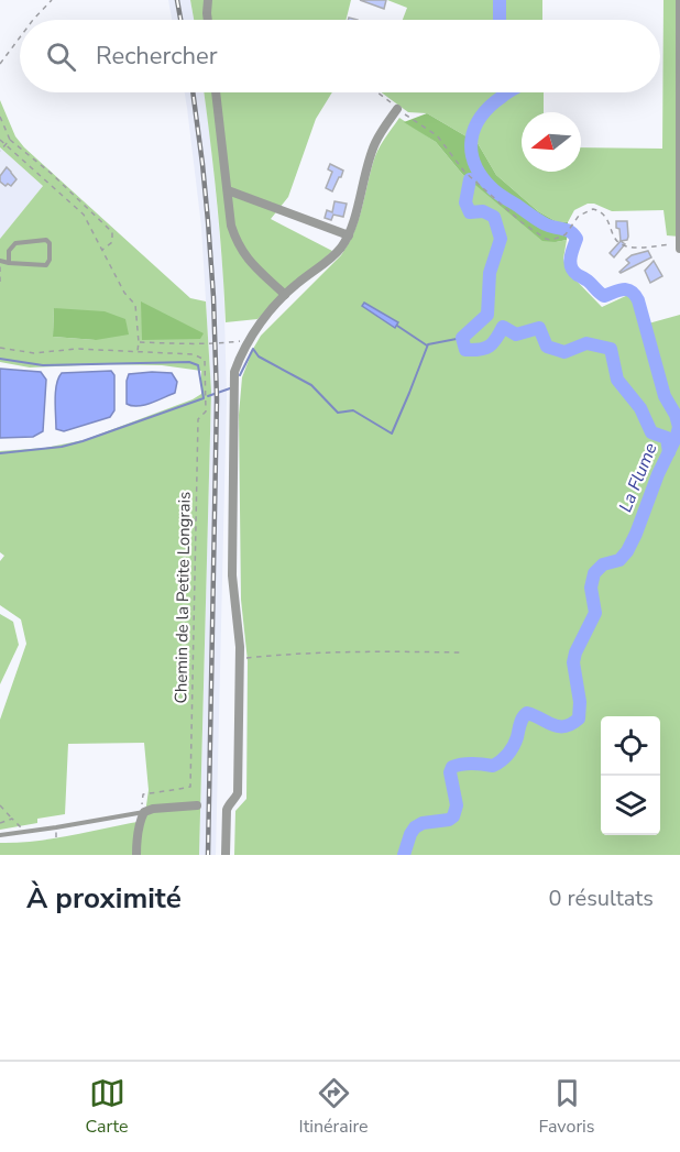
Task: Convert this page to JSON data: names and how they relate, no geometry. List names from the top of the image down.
{
  "streets": {
    "path": ["Chemin de la Petite Longrais"]
  },
  "water": ["La Flume"],
  "north": "left",
  "page": {
    "search": "Rechercher",
    "heading": ["À proximité", "0 résultats"],
    "nav": ["Carte", "Itinéraire", "Favoris"]
  }
}
